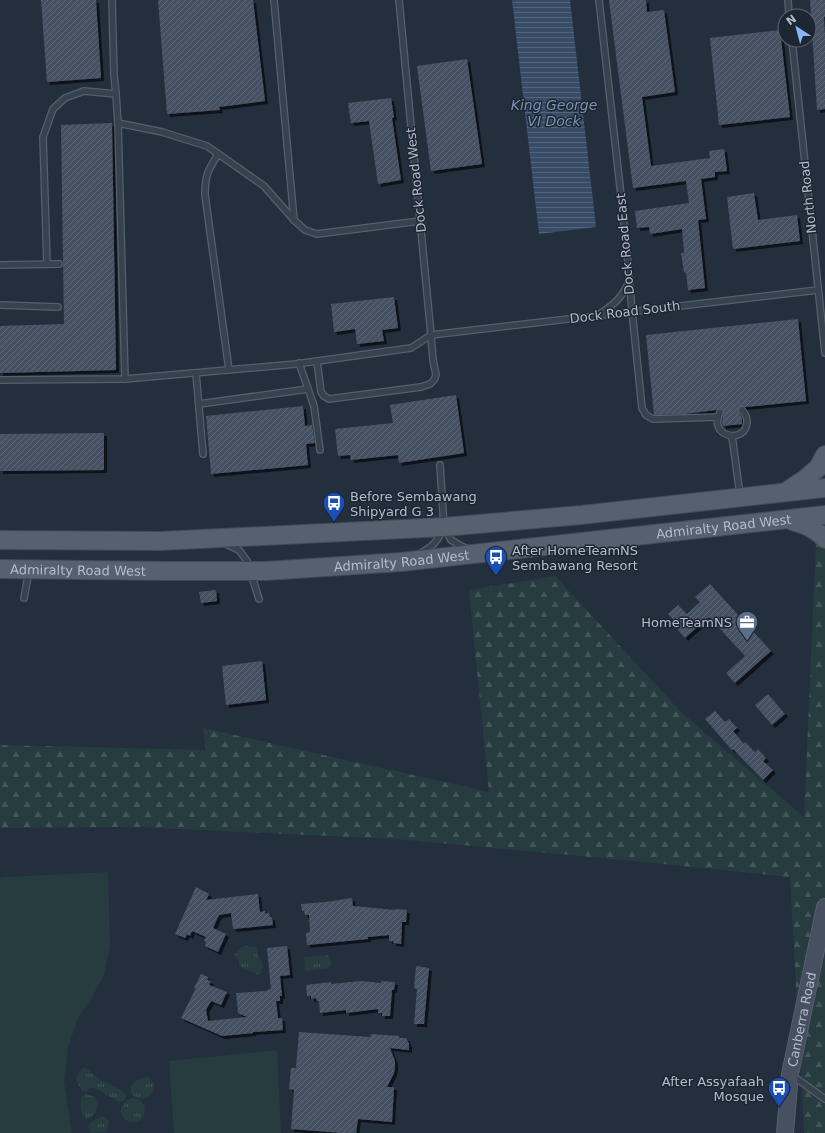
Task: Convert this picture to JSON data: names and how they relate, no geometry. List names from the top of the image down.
{
  "streets": {
    "main road": ["Admiralty Road West", "Canberra Road"],
    "lane": [
      "Dock Road West",
      "North Road",
      "Dock Road East",
      "Dock Road South"
    ]
  },
  "crossings": [
    ["Dock Road West", "Dock Road South"],
    ["North Road", "Dock Road South"],
    ["Dock Road East", "Dock Road South"]
  ],
  "water": ["King George VI Dock"],
  "places": {
    "bus stop": ["Before Sembawang Shipyard G 3", "After HomeTeamNS Sembawang Resort", "After Assyafaah Mosque"],
    "office": ["HomeTeamNS"]
  },
  "north": "top left"
}
